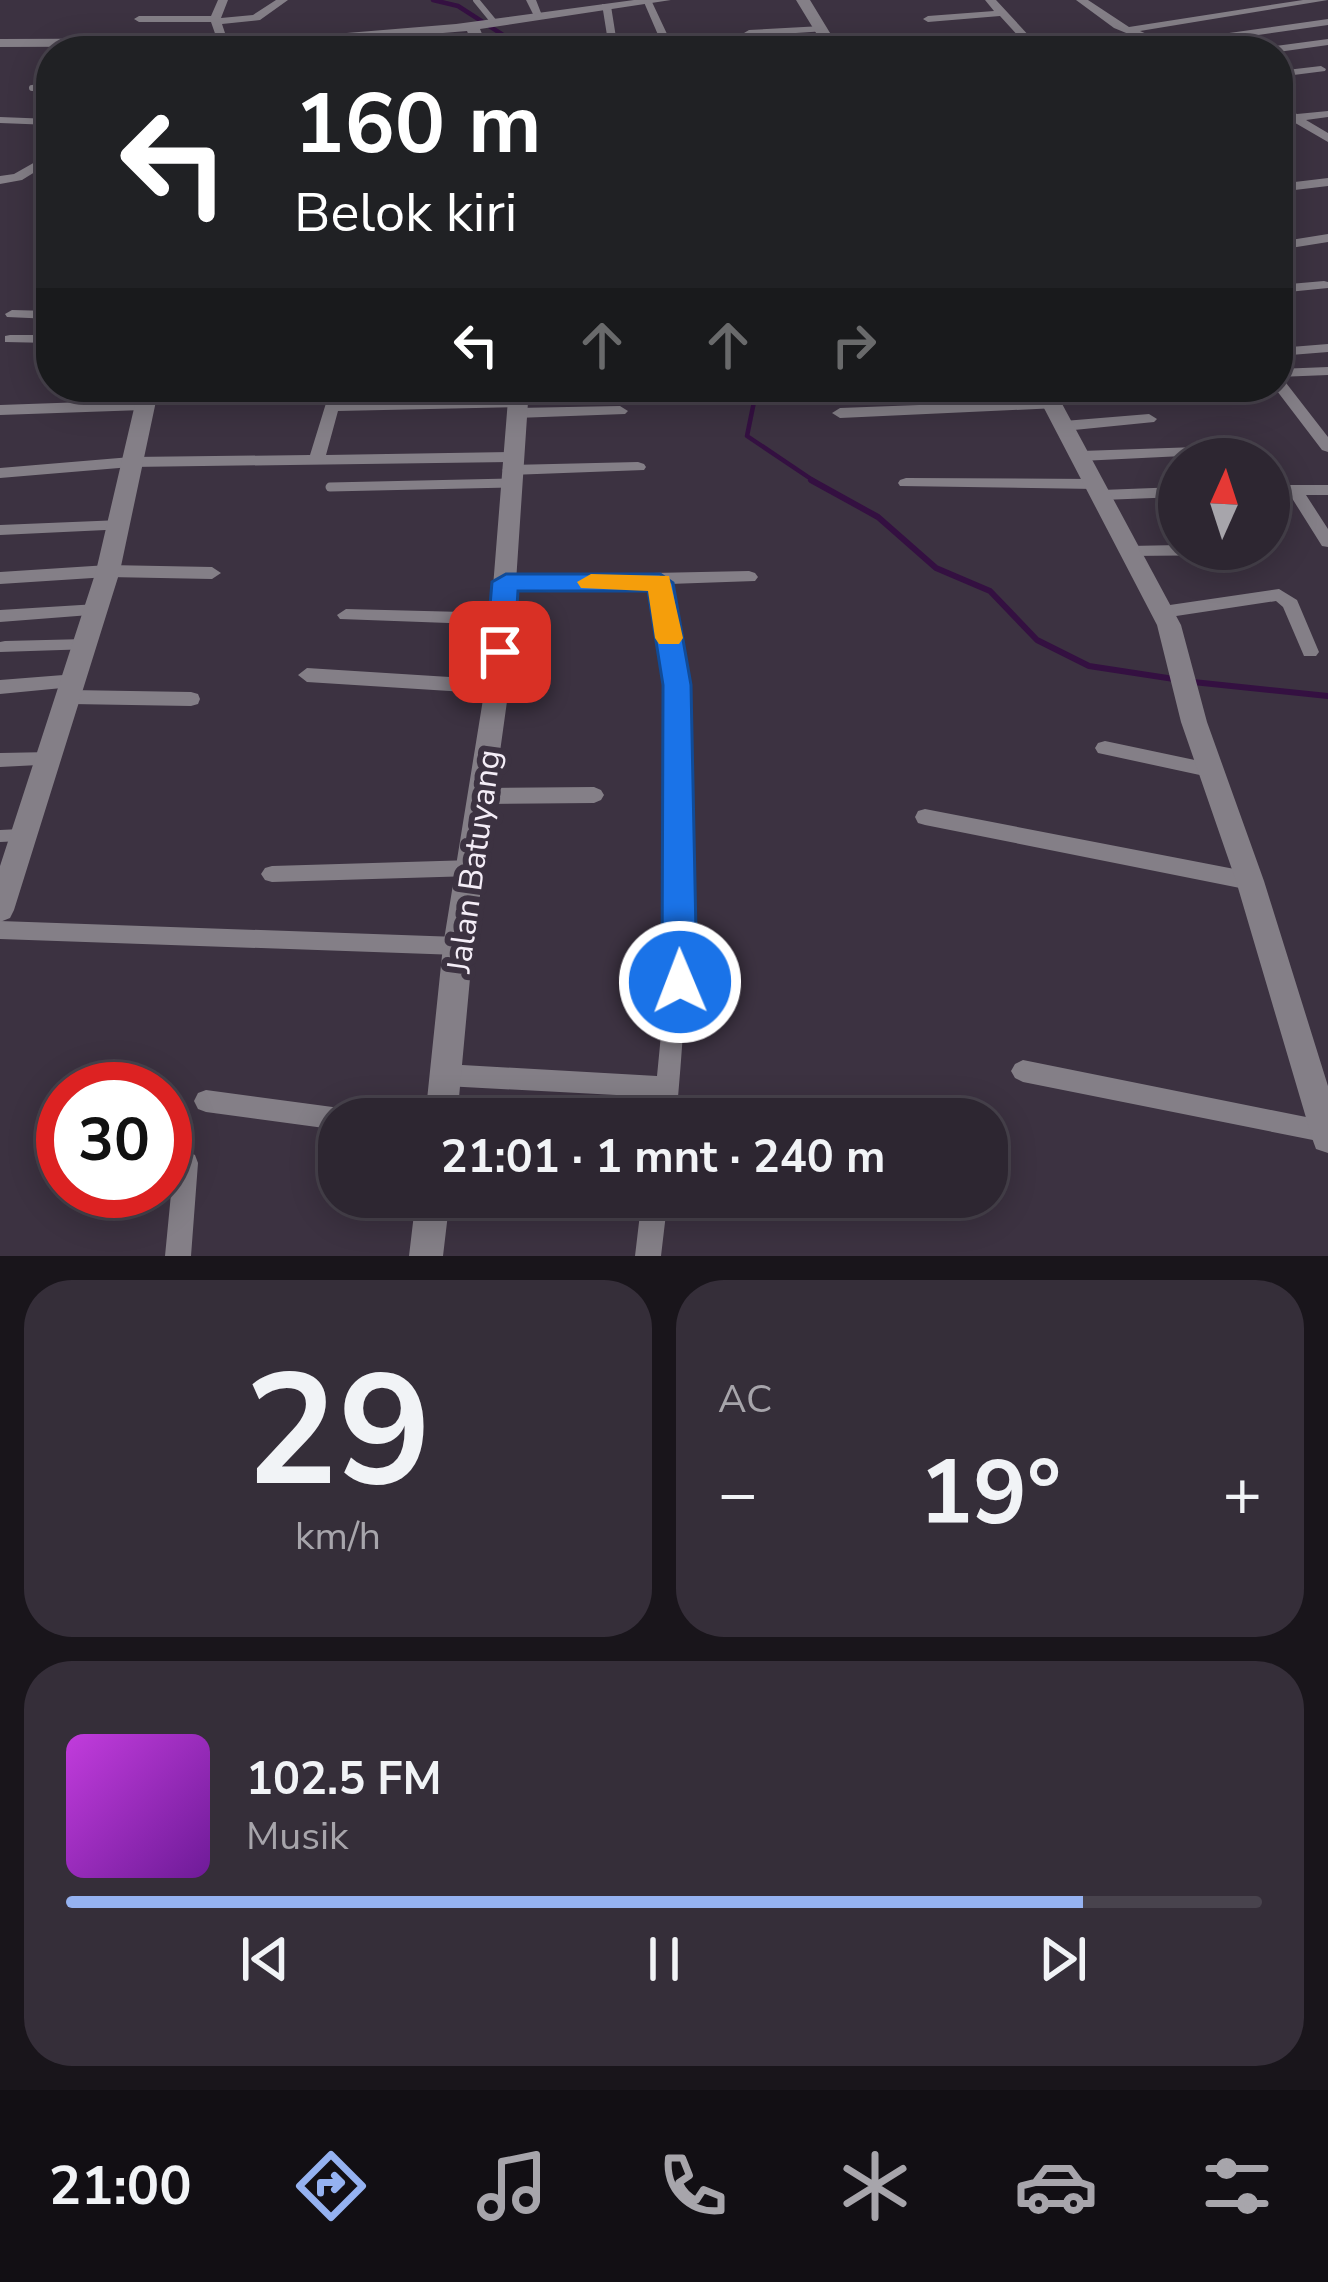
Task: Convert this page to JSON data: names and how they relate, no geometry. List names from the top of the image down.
{
  "streets": {
    "street": ["Jalan Batuyang"]
  },
  "north": "top",
  "page": {
    "turn": ["160 m", "Belok kiri"],
    "limit": "30",
    "trip": "21:01 · 1 mnt · 240 m",
    "tile": [
      ["29", "km/h"],
      "AC"
    ],
    "heat": ["−", "19°", "+"],
    "song": ["102.5 FM", "Musik"],
    "tabs": "21:00"
  }
}
